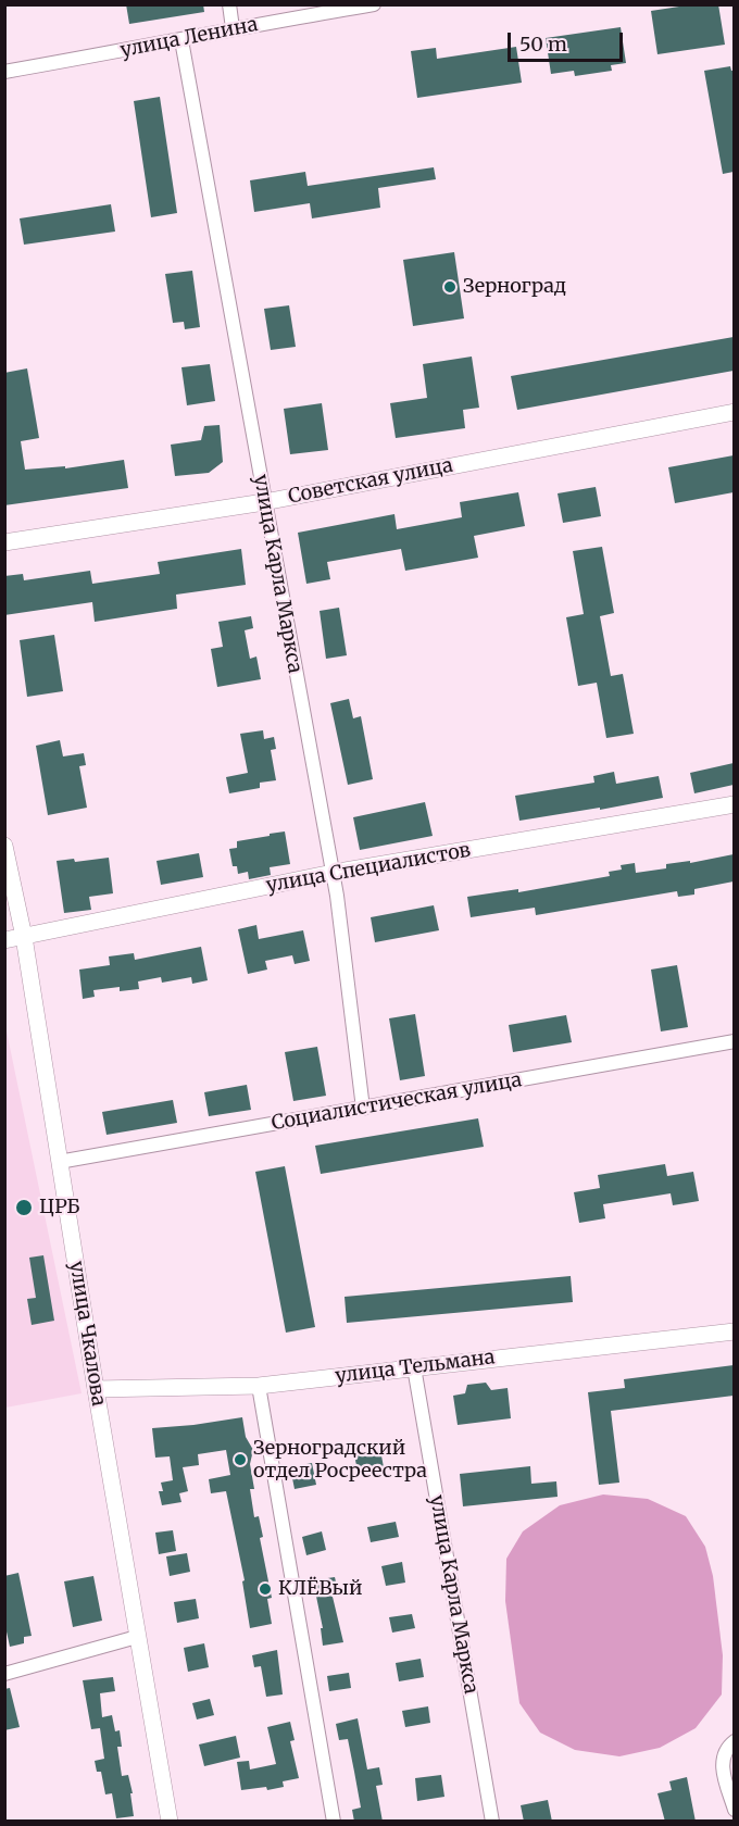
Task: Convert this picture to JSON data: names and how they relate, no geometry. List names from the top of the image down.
{
  "streets": {
    "street": [
      "улица Ленина",
      "Советская улица",
      "улица Карла Маркса",
      "улица Специалистов",
      "Социалистическая улица",
      "улица Чкалова",
      "улица Тельмана"
    ]
  },
  "crossings": [
    ["улица Ленина", "улица Карла Маркса"],
    ["Советская улица", "улица Карла Маркса"],
    ["улица Карла Маркса", "улица Специалистов"],
    ["улица Карла Маркса", "Социалистическая улица"],
    ["улица Карла Маркса", "улица Тельмана"],
    ["улица Специалистов", "улица Чкалова"],
    ["Социалистическая улица", "улица Чкалова"],
    ["улица Чкалова", "улица Тельмана"]
  ],
  "places": [
    "Зерноград",
    "ЦРБ",
    "Зерноградский отдел Росреестра",
    "КЛЁВый"
  ],
  "scale_bar": "50 m"
}
